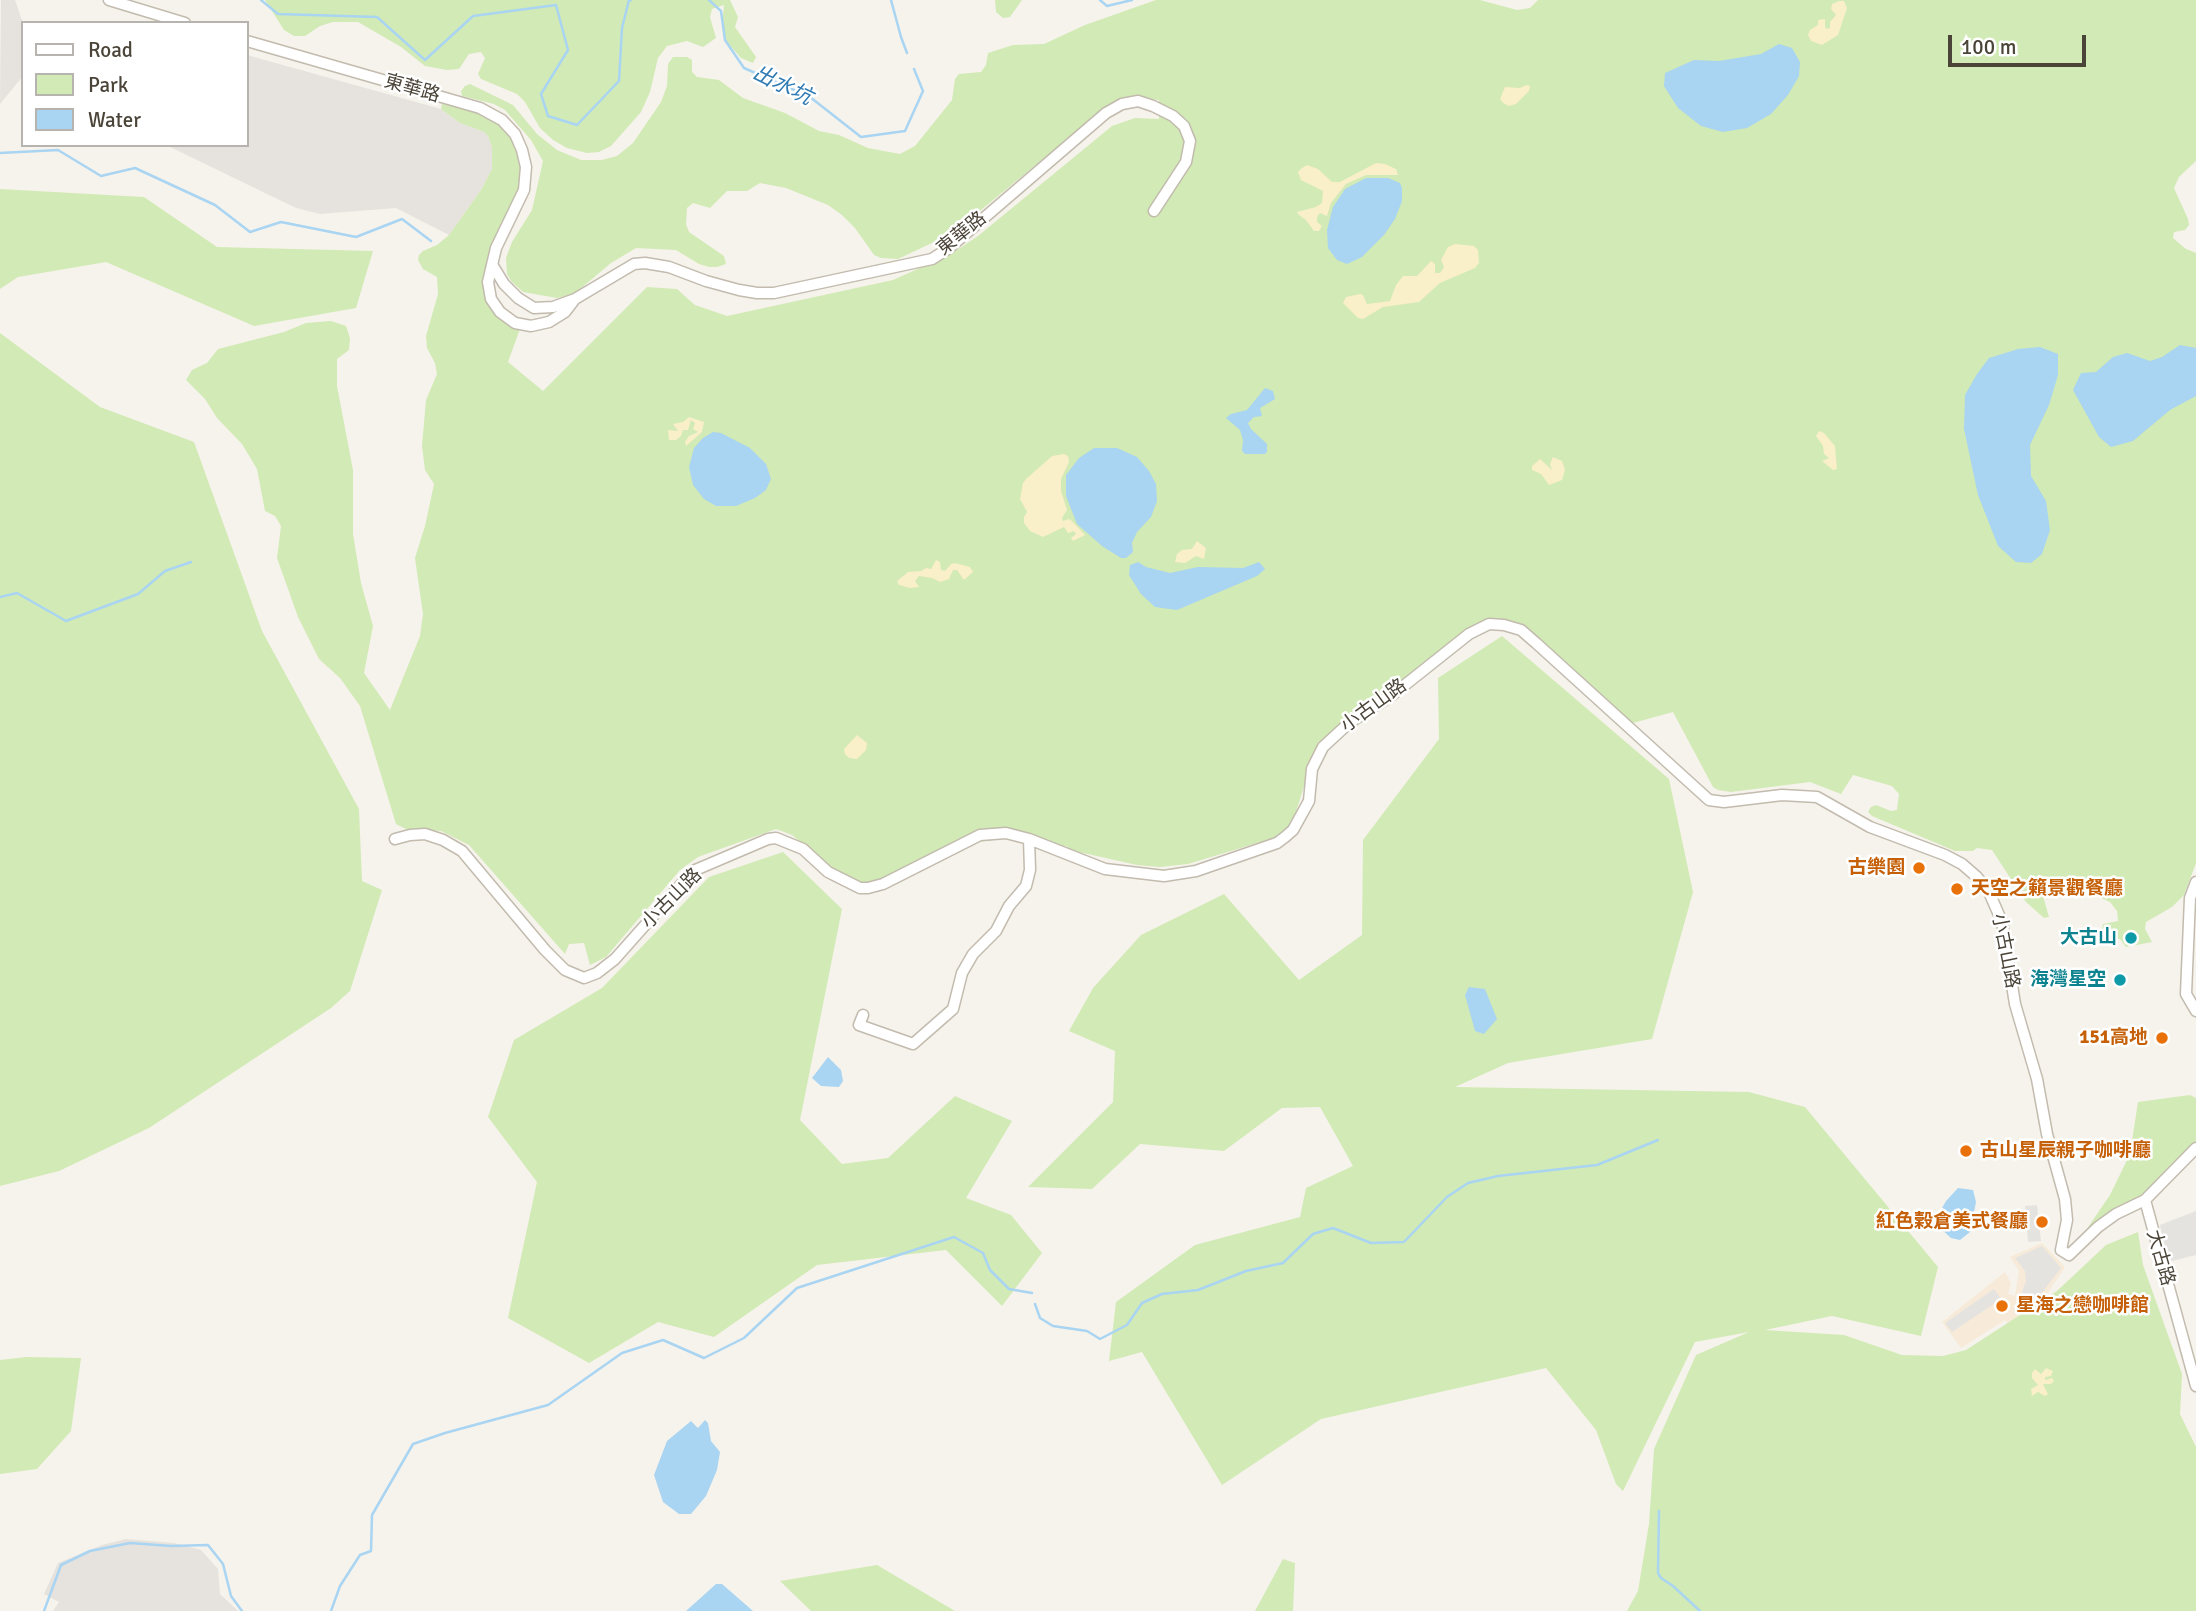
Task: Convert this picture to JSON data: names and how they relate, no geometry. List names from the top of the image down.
{
  "streets": {
    "street": ["東華路", "小古山路", "大古路"]
  },
  "crossings": [
    ["小古山路", "大古路"]
  ],
  "water": ["出水坑"],
  "places": [
    "古樂園",
    "天空之籟景觀餐廳",
    "大古山",
    "海灣星空",
    "151高地",
    "古山星辰親子咖啡廳",
    "紅色榖倉美式餐廳",
    "星海之戀咖啡館"
  ],
  "legend": ["Road", "Park", "Water"],
  "scale_bar": "100 m"
}
